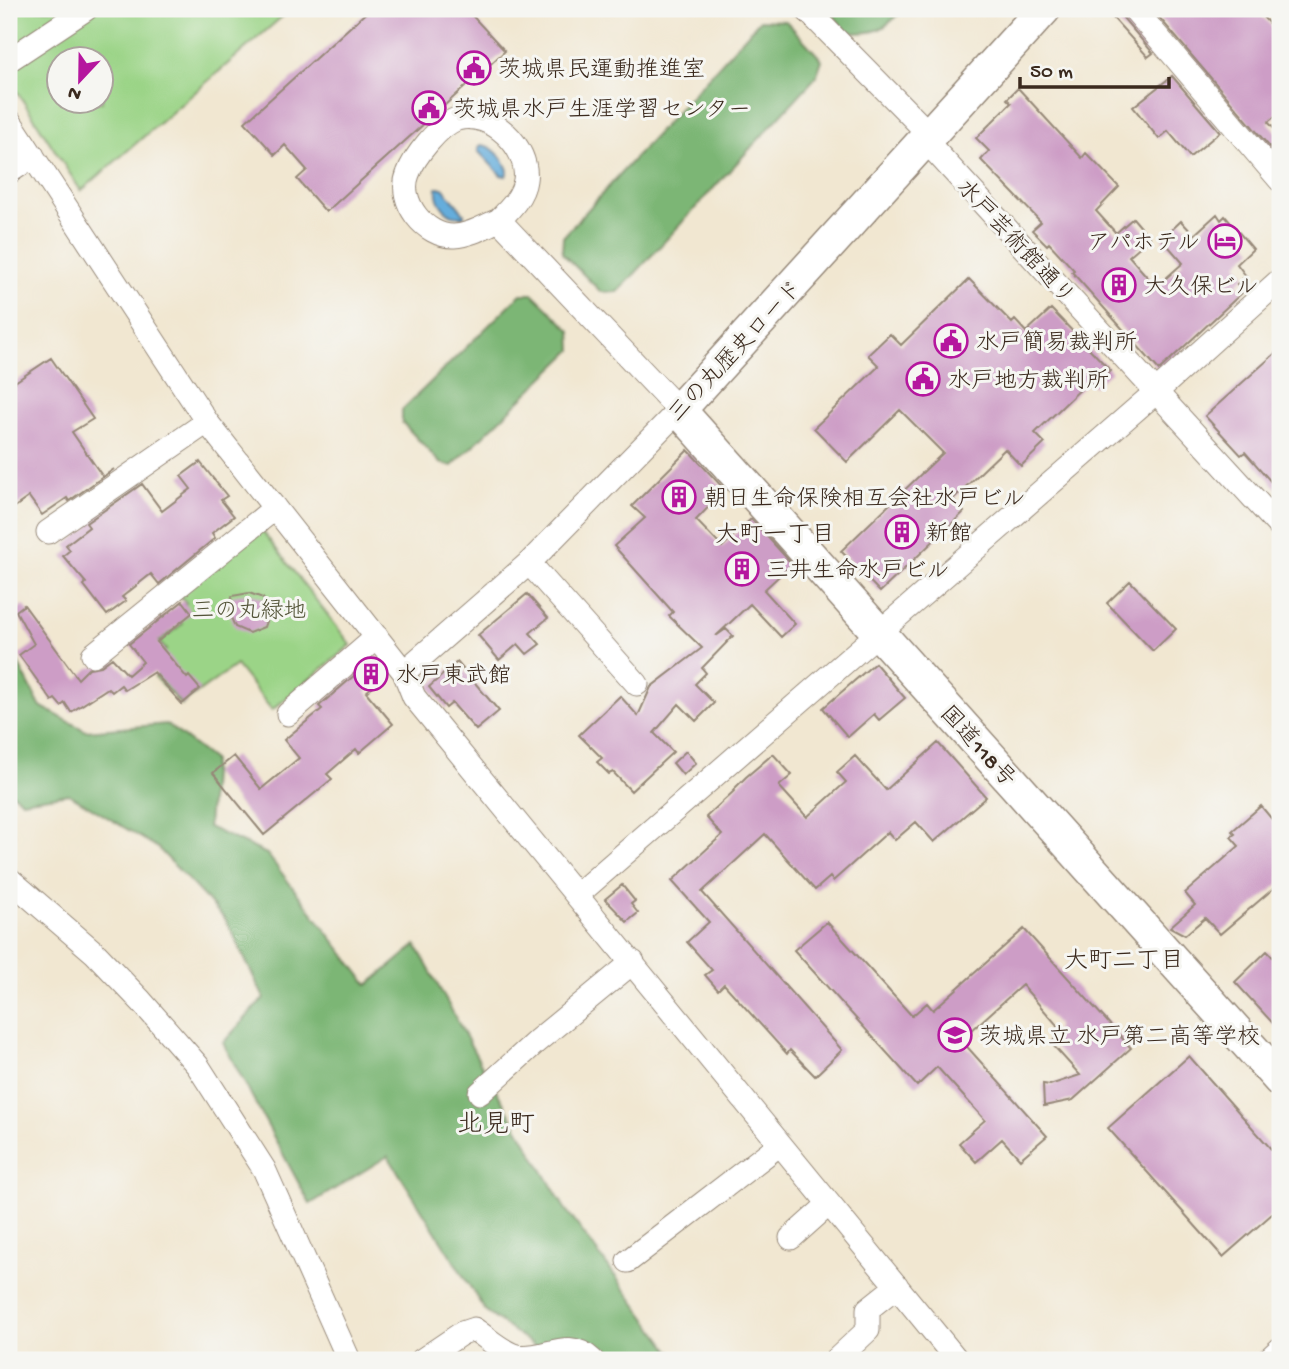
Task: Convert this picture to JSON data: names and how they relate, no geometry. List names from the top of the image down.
{
  "streets": {
    "highway": ["三の丸歴史ロード", "国道118号"],
    "street": ["水戸芸術館通り"]
  },
  "crossings": [
    ["水戸芸術館通り", "三の丸歴史ロード"],
    ["三の丸歴史ロード", "国道118号"]
  ],
  "districts": ["大町一丁目", "大町二丁目", "北見町"],
  "parks": ["三の丸緑地"],
  "places": {
    "public building": [
      "茨城県民運動推進室",
      "茨城県水戸生涯学習センター",
      "水戸簡易裁判所",
      "水戸地方裁判所"
    ],
    "hotel": ["アパホテル"],
    "building": [
      "大久保ビル",
      "朝日生命保険相互会社水戸ビル",
      "新館",
      "三井生命水戸ビル",
      "水戸東武館"
    ],
    "school or university": ["茨城県立 水戸第二高等学校"]
  },
  "scale_bar": "50 m",
  "north": "bottom"
}
